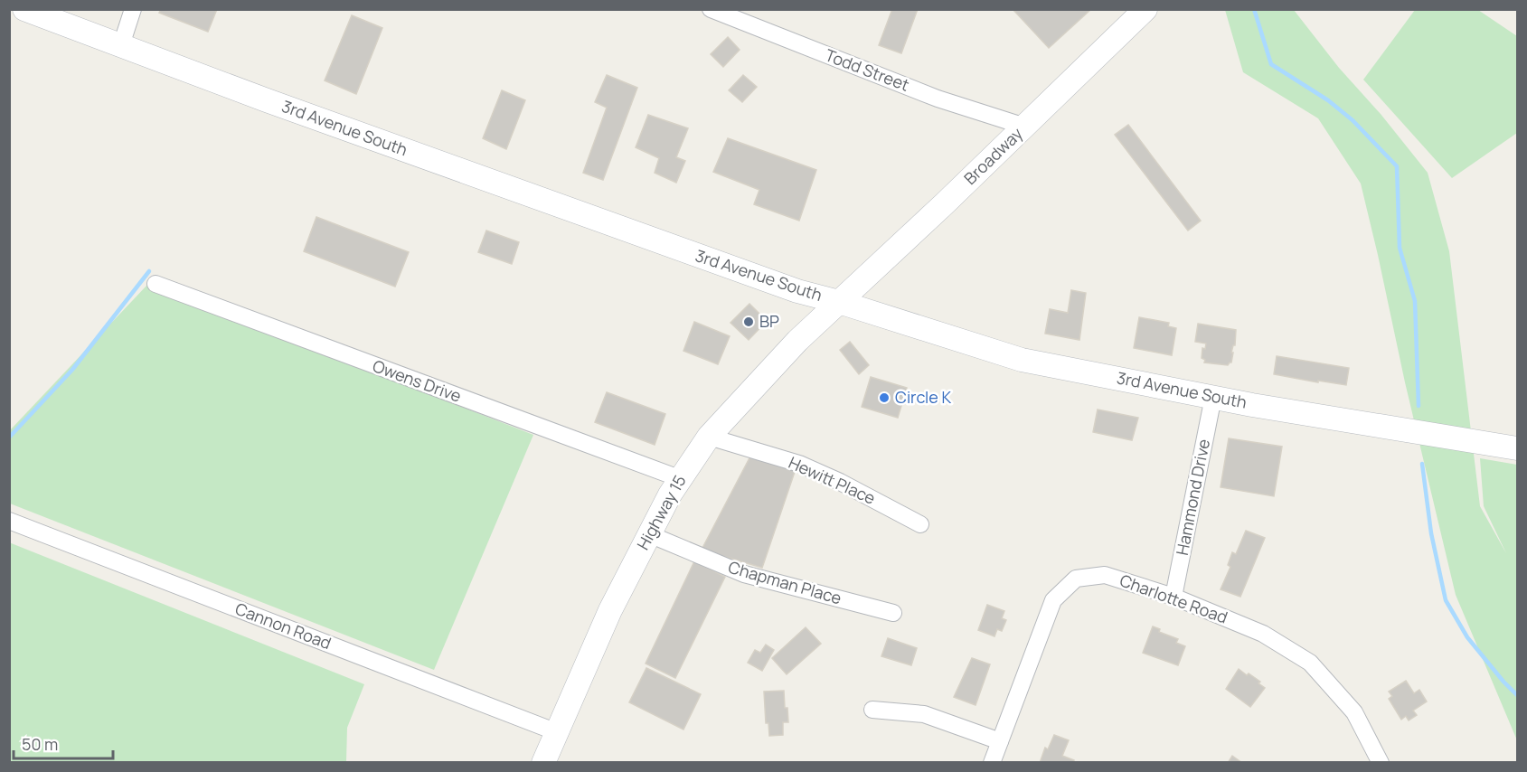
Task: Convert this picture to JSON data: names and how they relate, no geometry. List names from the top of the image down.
{
  "streets": {
    "main road": ["3rd Avenue South", "Broadway", "Highway 15"],
    "street": [
      "Todd Street",
      "Owens Drive",
      "Hewitt Place",
      "Hammond Drive",
      "Chapman Place",
      "Charlotte Road",
      "Cannon Road"
    ]
  },
  "crossings": [
    ["Todd Street", "Broadway"],
    ["3rd Avenue South", "Broadway"],
    ["3rd Avenue South", "Hammond Drive"],
    ["3rd Avenue South", "Highway 15"],
    ["Broadway", "Highway 15"],
    ["Owens Drive", "Highway 15"],
    ["Hewitt Place", "Highway 15"],
    ["Hammond Drive", "Charlotte Road"],
    ["Highway 15", "Chapman Place"],
    ["Highway 15", "Cannon Road"]
  ],
  "places": ["BP", "Circle K"],
  "scale_bar": "50 m"
}
